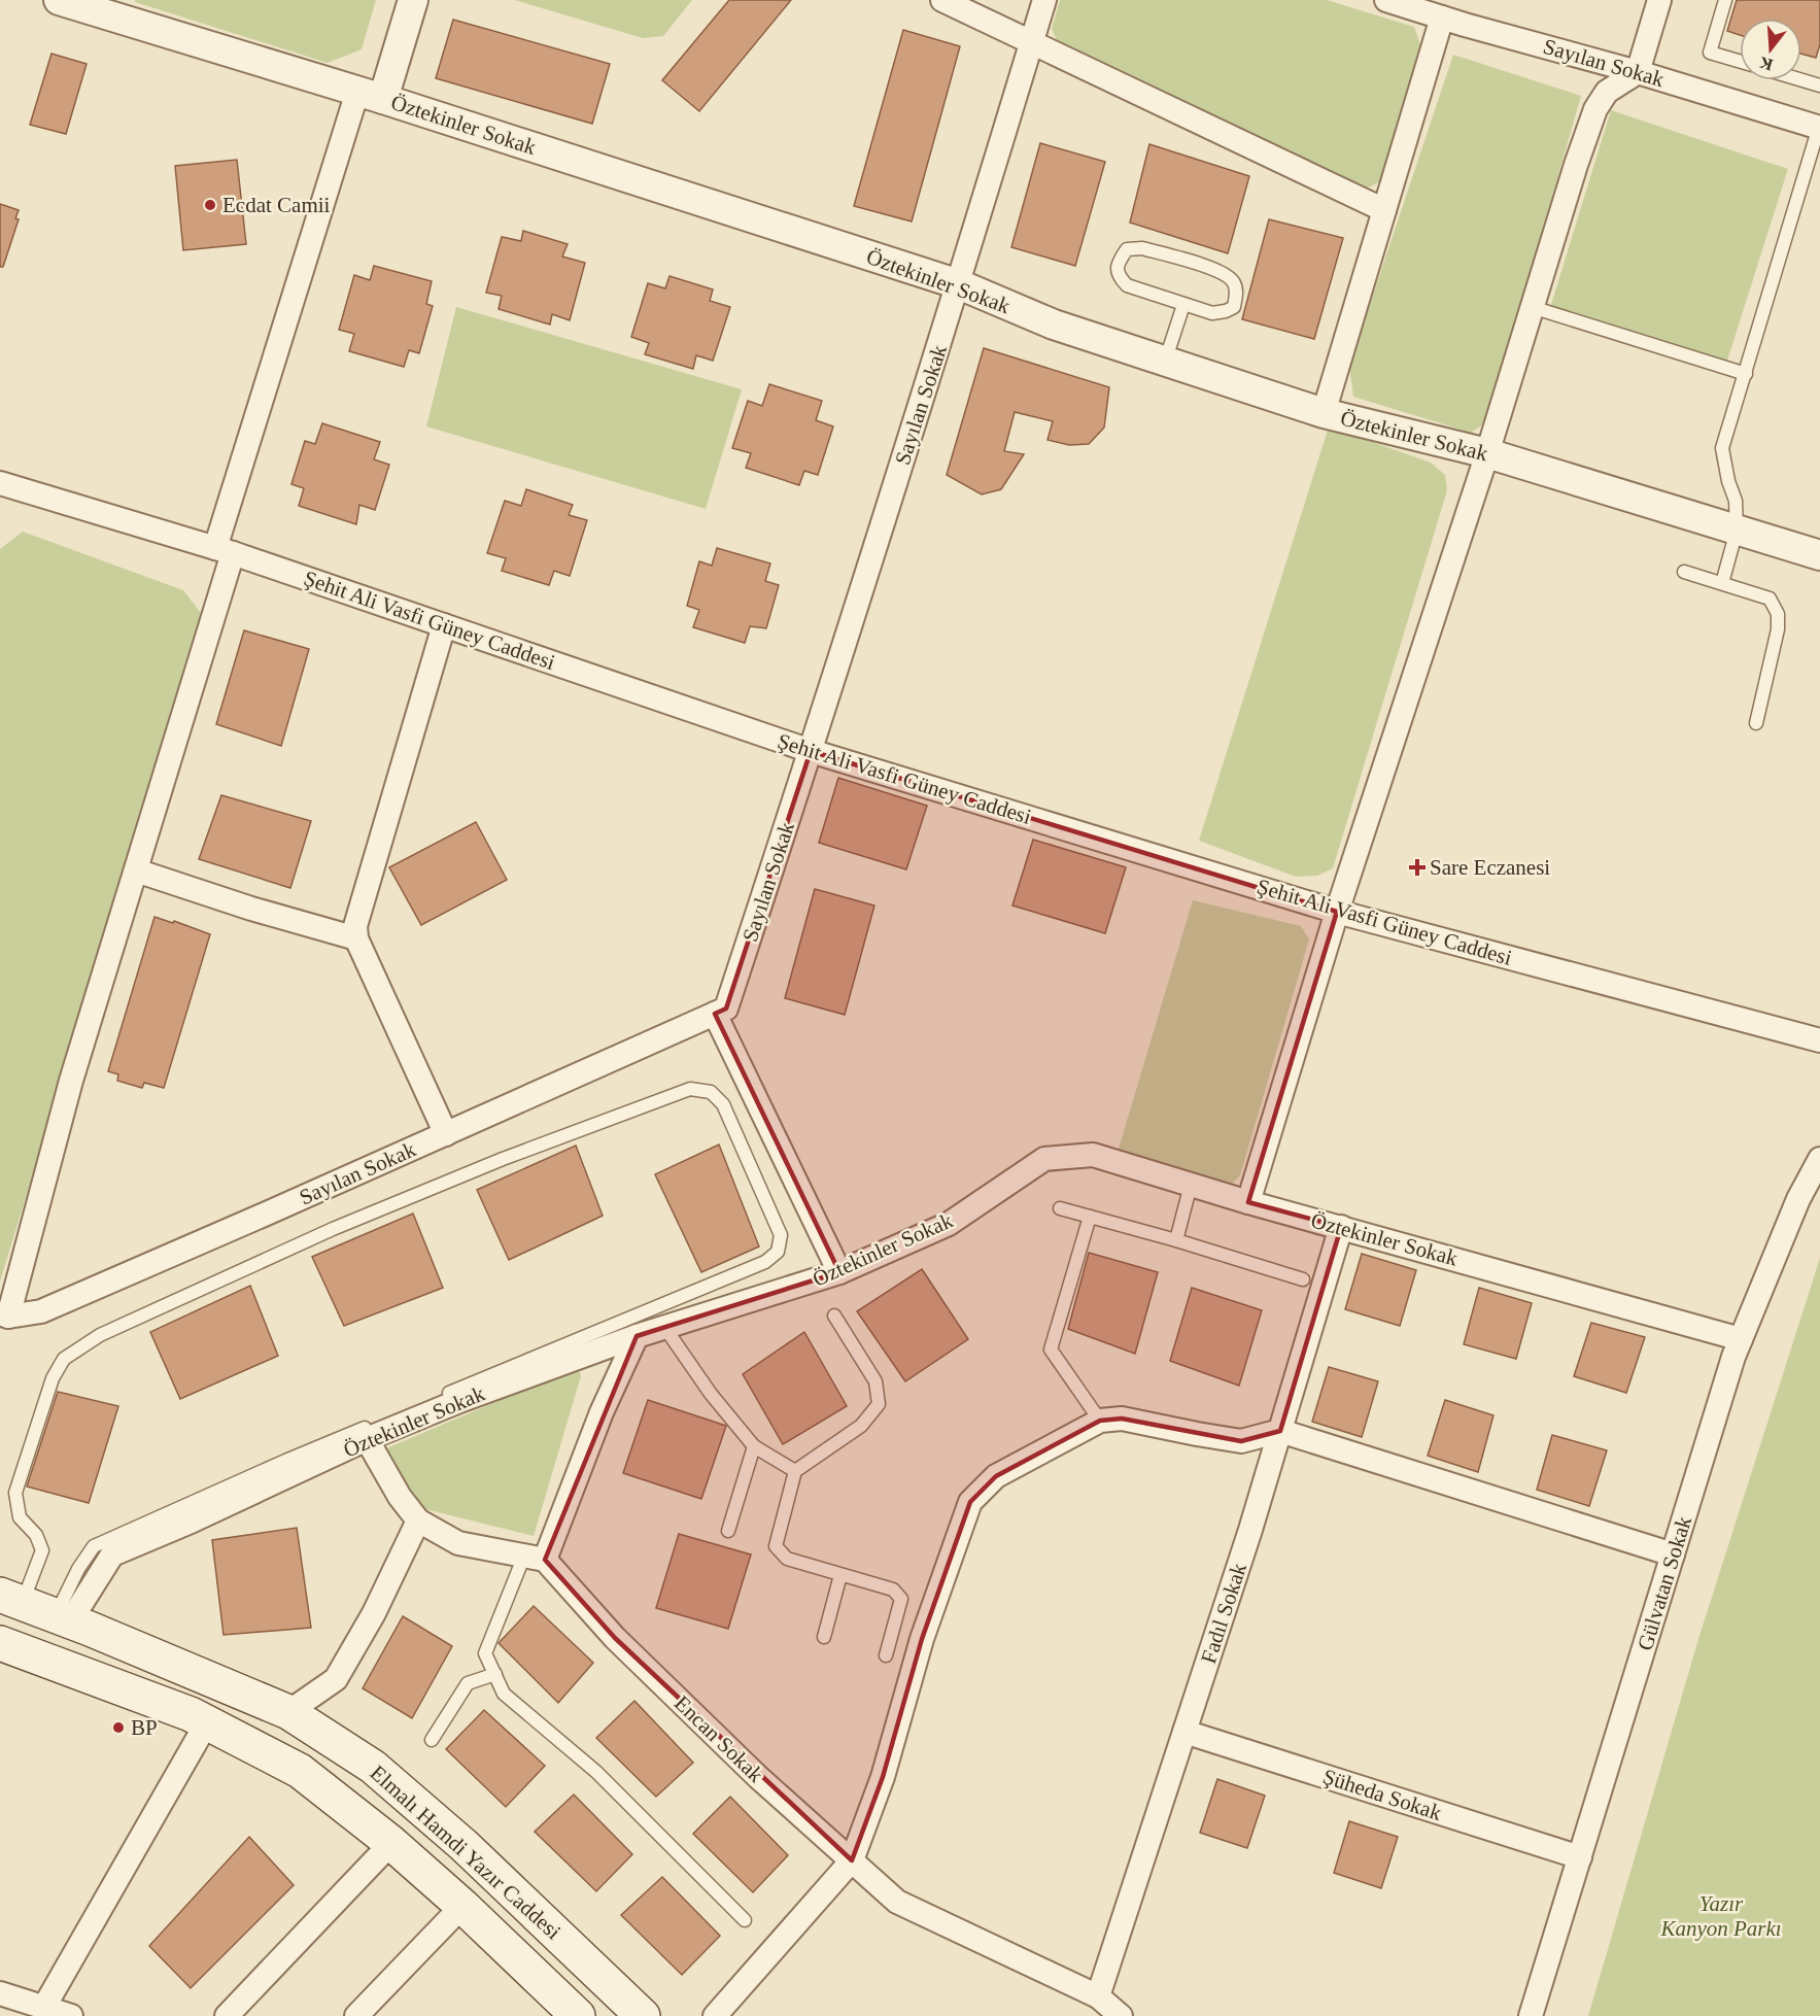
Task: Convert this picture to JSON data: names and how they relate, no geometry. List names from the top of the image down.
{
  "streets": {
    "main road": ["Elmalı Hamdi Yazır Caddesi"],
    "street": [
      "Sayılan Sokak",
      "Öztekinler Sokak",
      "Şehit Ali Vasfi Güney Caddesi",
      "Gülvatan Sokak",
      "Fadıl Sokak",
      "Encan Sokak",
      "Şüheda Sokak"
    ]
  },
  "crossings": [
    ["Sayılan Sokak", "Öztekinler Sokak"],
    ["Sayılan Sokak", "Şehit Ali Vasfi Güney Caddesi"],
    ["Öztekinler Sokak", "Gülvatan Sokak"],
    ["Öztekinler Sokak", "Fadıl Sokak"],
    ["Öztekinler Sokak", "Elmalı Hamdi Yazır Caddesi"],
    ["Gülvatan Sokak", "Şüheda Sokak"],
    ["Fadıl Sokak", "Encan Sokak"],
    ["Fadıl Sokak", "Şüheda Sokak"]
  ],
  "parks": ["Yazır Kanyon Parkı"],
  "places": {
    "other": ["Ecdat Camii", "BP"],
    "health": ["Sare Eczanesi"]
  },
  "north": "bottom"
}
